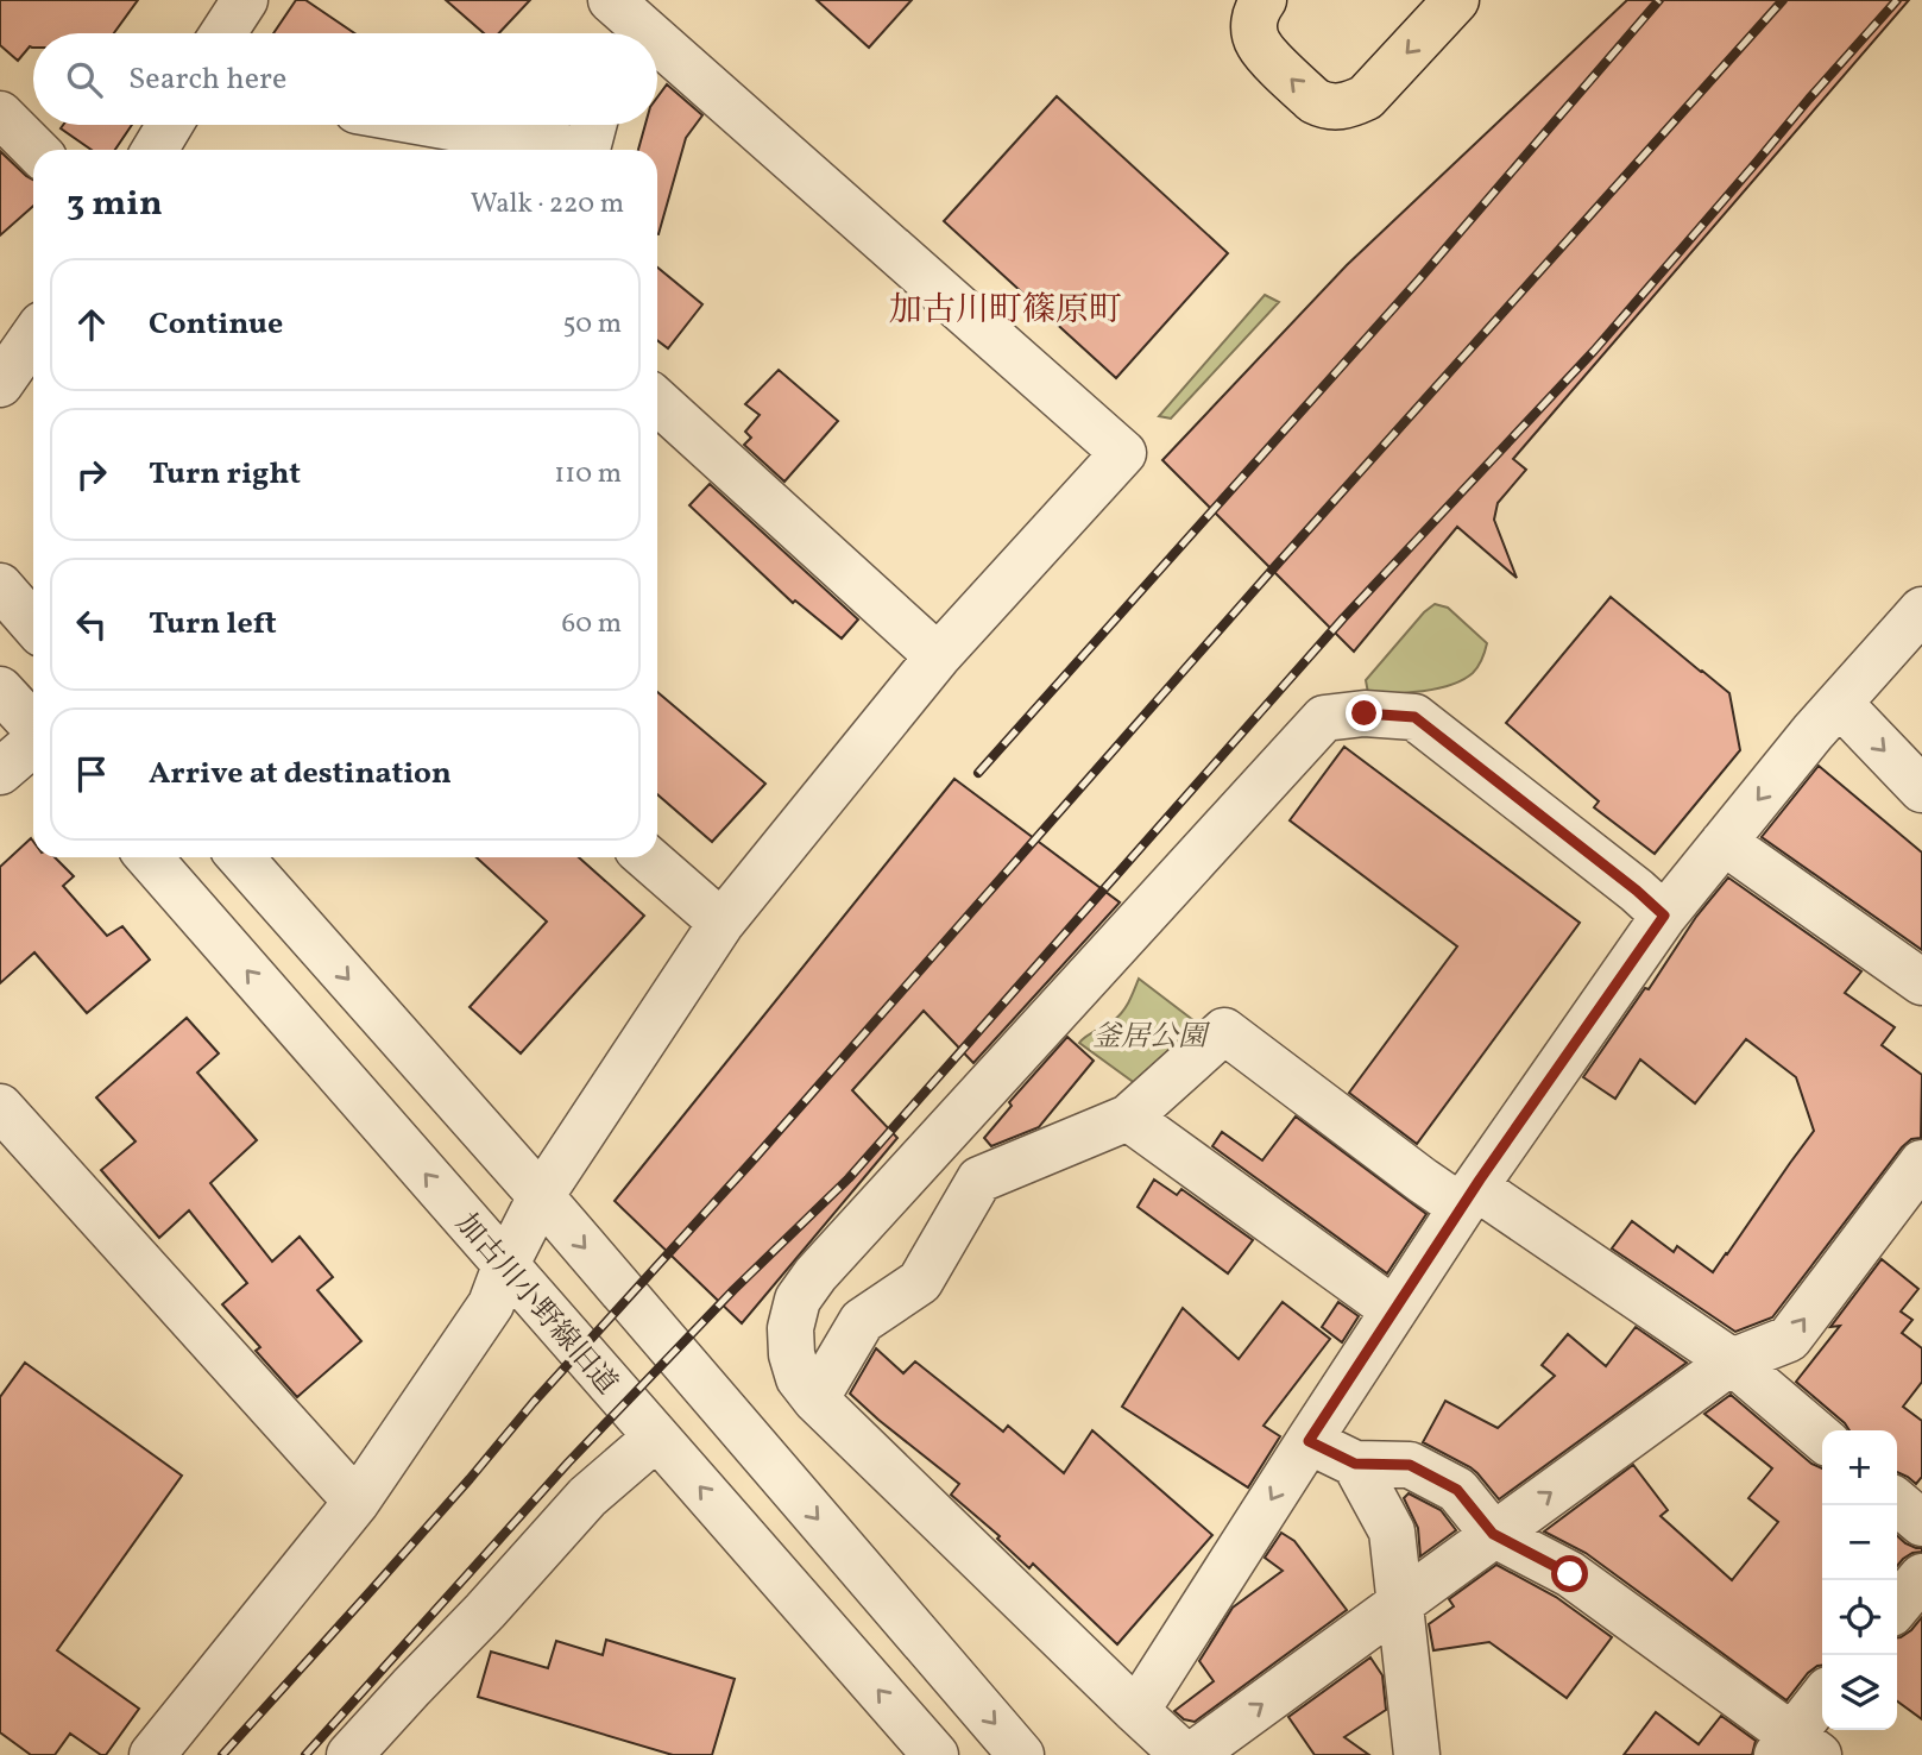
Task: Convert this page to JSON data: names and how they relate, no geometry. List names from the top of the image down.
{
  "streets": {
    "street": ["加古川小野線旧道"]
  },
  "districts": ["加古川町篠原町"],
  "parks": ["釜居公園"],
  "page": {
    "search": "Search here",
    "heading": ["3 min", "Walk · 220 m"],
    "list": [
      ["Continue", "50 m"],
      ["Turn right", "110 m"],
      ["Turn left", "60 m"],
      "Arrive at destination"
    ],
    "map_buttons": ["+", "−"]
  }
}
